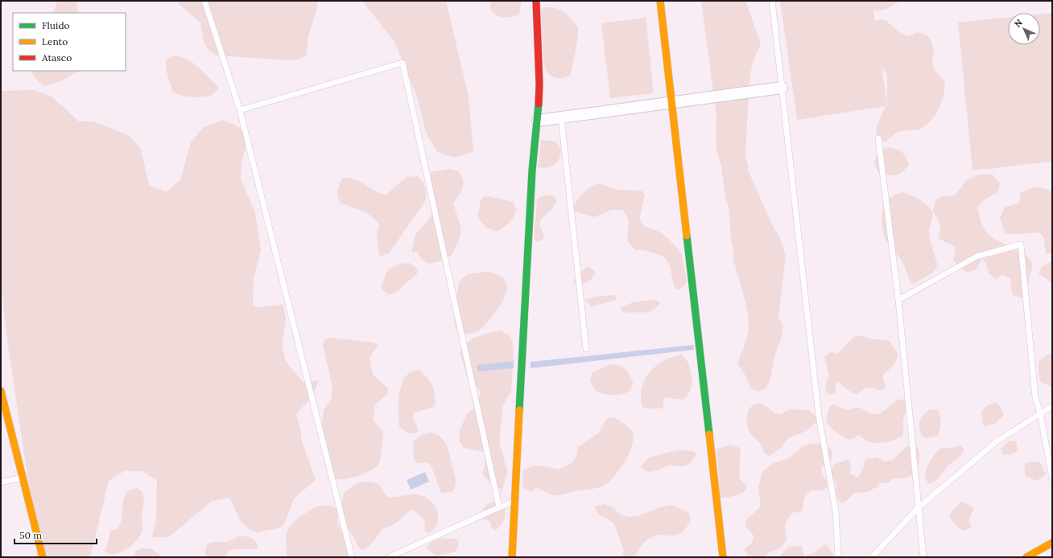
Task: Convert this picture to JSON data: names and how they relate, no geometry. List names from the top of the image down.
{
  "legend": ["Fluido", "Lento", "Atasco"],
  "scale_bar": "50 m",
  "north": "top left"
}
